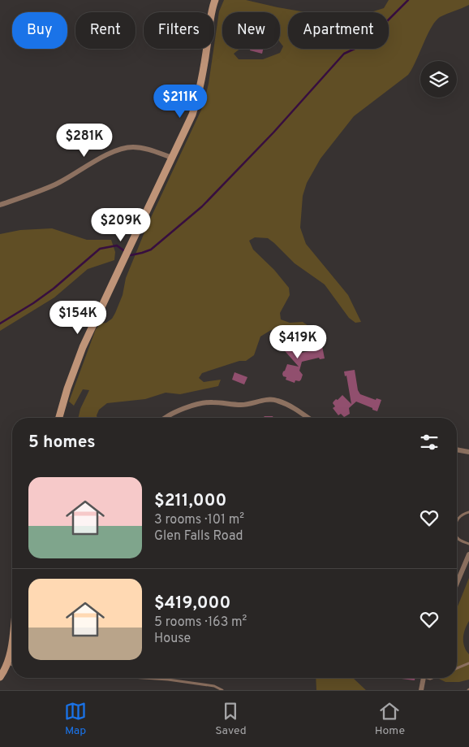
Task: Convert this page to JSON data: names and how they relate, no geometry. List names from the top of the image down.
{
  "page": {
    "chip": [
      "Buy",
      "Rent",
      "Filters",
      "New",
      "Apartment"
    ],
    "price": [
      "$211K",
      "$281K",
      "$209K",
      "$154K",
      "$419K"
    ],
    "heading": "5 homes",
    "list": [
      {
        "name": "$211,000",
        "note": "3 rooms · 101 m² · Glen Falls Road"
      },
      {
        "name": "$419,000",
        "note": "5 rooms · 163 m² · House"
      }
    ],
    "tabs": ["Map", "Saved", "Home"]
  }
}
